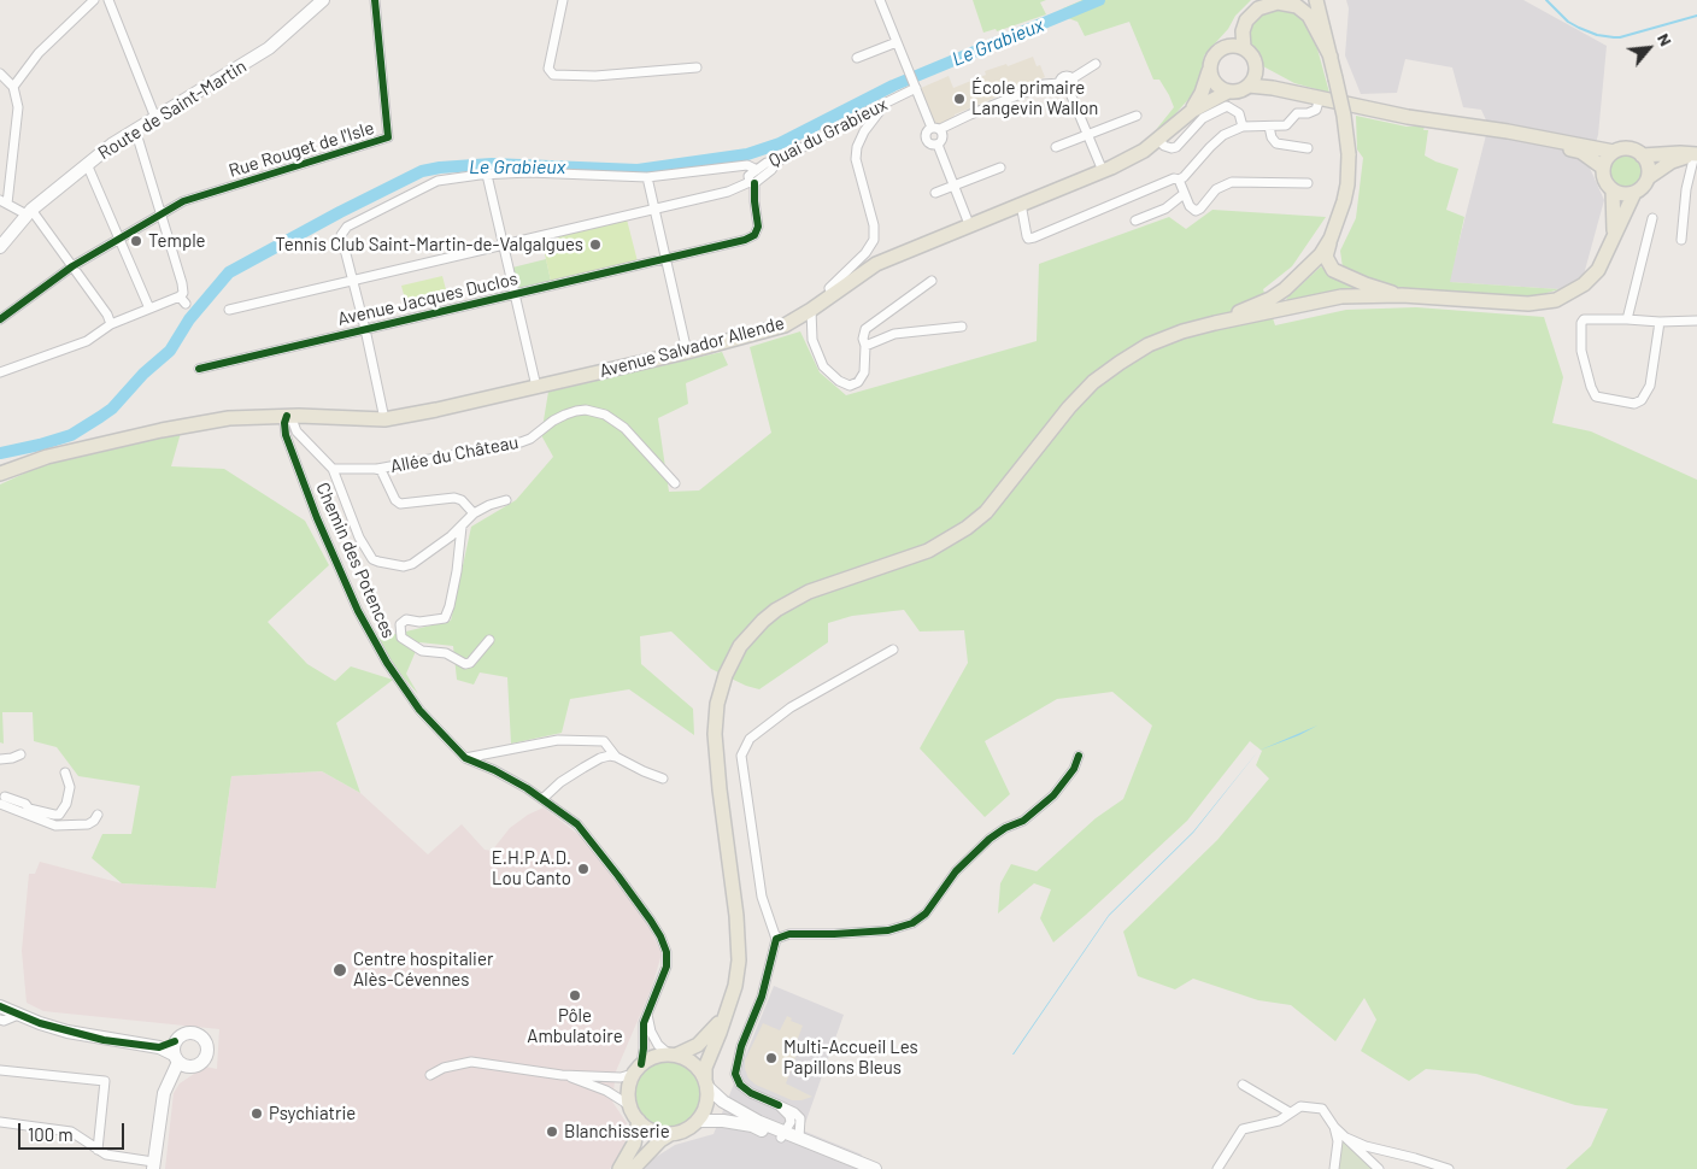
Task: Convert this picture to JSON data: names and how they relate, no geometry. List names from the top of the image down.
{
  "streets": {
    "main road": ["Route de Saint-Martin", "Avenue Salvador Allende"],
    "street": [
      "Quai du Grabieux",
      "Rue Rouget de l'Isle",
      "Avenue Jacques Duclos",
      "Allée du Château",
      "Chemin des Potences"
    ]
  },
  "crossings": [
    ["Quai du Grabieux", "Avenue Jacques Duclos"],
    ["Avenue Salvador Allende", "Chemin des Potences"]
  ],
  "water": ["Le Grabieux"],
  "places": [
    "École primaire Langevin Wallon",
    "Temple",
    "Tennis Club Saint-Martin-de-Valgalgues",
    "E.H.P.A.D. Lou Canto",
    "Centre hospitalier Alès-Cévennes",
    "Pôle Ambulatoire",
    "Multi-Accueil Les Papillons Bleus",
    "Psychiatrie",
    "Blanchisserie"
  ],
  "scale_bar": "100 m",
  "north": "top right"
}
